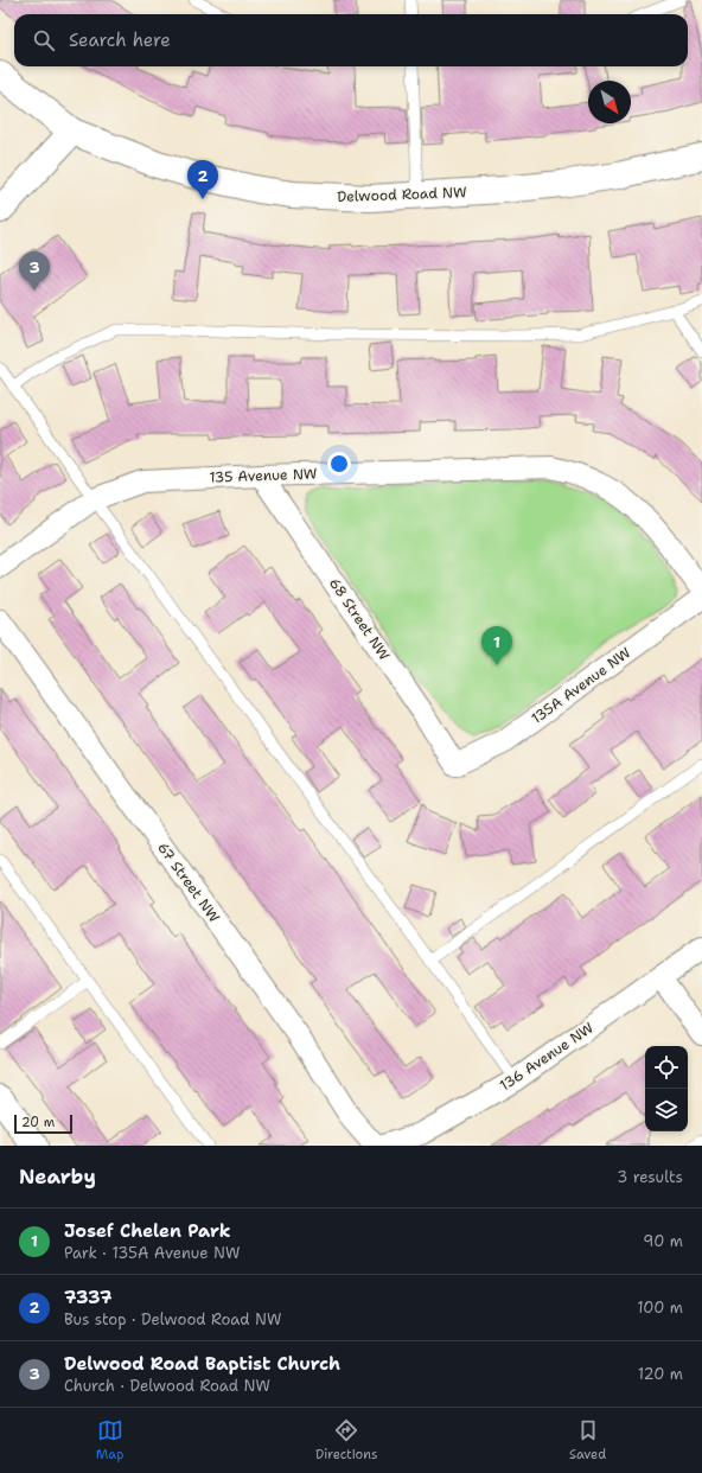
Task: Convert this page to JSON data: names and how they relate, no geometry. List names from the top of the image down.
{
  "streets": {
    "street": [
      "Delwood Road NW",
      "135 Avenue NW",
      "68 Street NW",
      "135A Avenue NW",
      "67 Street NW",
      "136 Avenue NW"
    ]
  },
  "crossings": [
    ["135 Avenue NW", "68 Street NW"],
    ["68 Street NW", "135A Avenue NW"]
  ],
  "scale_bar": "20 m",
  "north": "bottom right",
  "page": {
    "search": "Search here",
    "pins": ["2", "3", "1"],
    "scale": "20 m",
    "heading": ["Nearby", "3 results"],
    "list": [
      {
        "mark": "1",
        "name": "Josef Chelen Park",
        "note": "Park · 135A Avenue NW",
        "value": "90 m"
      },
      {
        "mark": "2",
        "name": "7337",
        "note": "Bus stop · Delwood Road NW",
        "value": "100 m"
      },
      {
        "mark": "3",
        "name": "Delwood Road Baptist Church",
        "note": "Church · Delwood Road NW",
        "value": "120 m"
      }
    ],
    "nav": ["Map", "Directions", "Saved"]
  }
}
